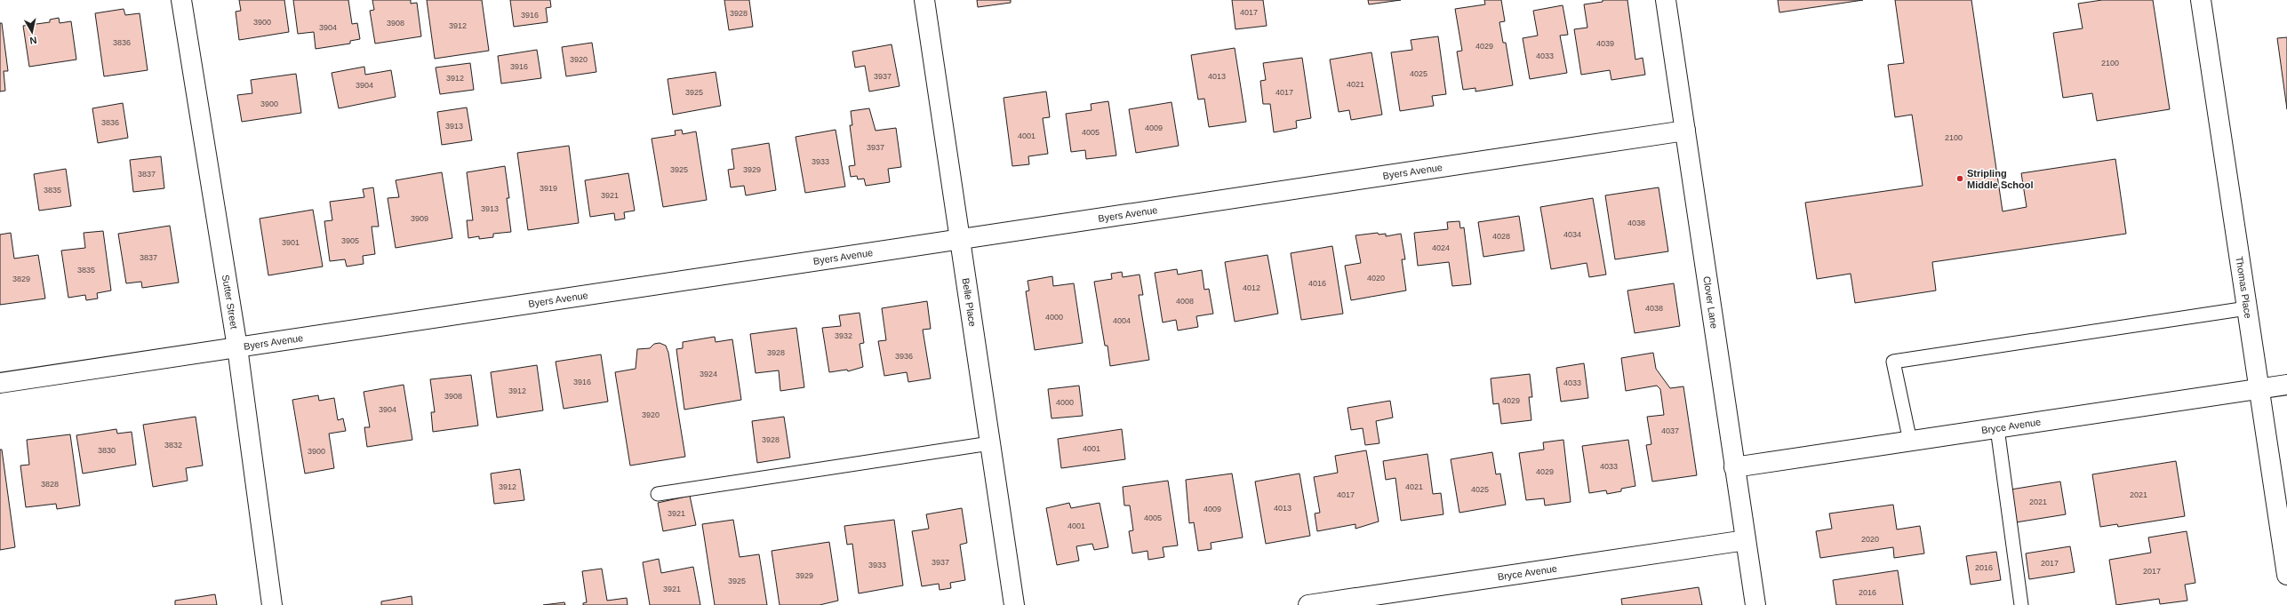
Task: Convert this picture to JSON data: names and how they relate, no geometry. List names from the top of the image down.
{
  "streets": {
    "street": [
      "Byers Avenue",
      "Thomas Place",
      "Sutter Street",
      "Belle Place",
      "Clover Lane",
      "Bryce Avenue"
    ]
  },
  "crossings": [
    ["Byers Avenue", "Sutter Street"],
    ["Byers Avenue", "Belle Place"],
    ["Byers Avenue", "Clover Lane"],
    ["Thomas Place", "Bryce Avenue"],
    ["Clover Lane", "Bryce Avenue"]
  ],
  "places": ["Stripling Middle School"],
  "house_numbers": [
    "4017",
    "3928",
    "3916",
    "3900",
    "3908",
    "3912",
    "3904",
    "3836",
    "4039",
    "4029",
    "4033",
    "3920",
    "2100",
    "3916",
    "4025",
    "3937",
    "4013",
    "3912",
    "4021",
    "3904",
    "3925",
    "4017",
    "3900",
    "3836",
    "3913",
    "4009",
    "4005",
    "4001",
    "2100",
    "3937",
    "3933",
    "3925",
    "3929",
    "3837",
    "3919",
    "3835",
    "3921",
    "3913",
    "3909",
    "4038",
    "4034",
    "4028",
    "3905",
    "3901",
    "4024",
    "3837",
    "3835",
    "4020",
    "3829",
    "4016",
    "4012",
    "4008",
    "4038",
    "4000",
    "4004",
    "3932",
    "3928",
    "3936",
    "3924",
    "3916",
    "4033",
    "3912",
    "3908",
    "4029",
    "4000",
    "3904",
    "3920",
    "4037",
    "3928",
    "3832",
    "4001",
    "3830",
    "3900",
    "4033",
    "4029",
    "3828",
    "3912",
    "4021",
    "4025",
    "4017",
    "2021",
    "2021",
    "4013",
    "4009",
    "3921",
    "4005",
    "4001",
    "2020",
    "3937",
    "2017",
    "3933",
    "2016",
    "2017",
    "3929",
    "3925",
    "3921",
    "2016"
  ],
  "north": "bottom"
}
